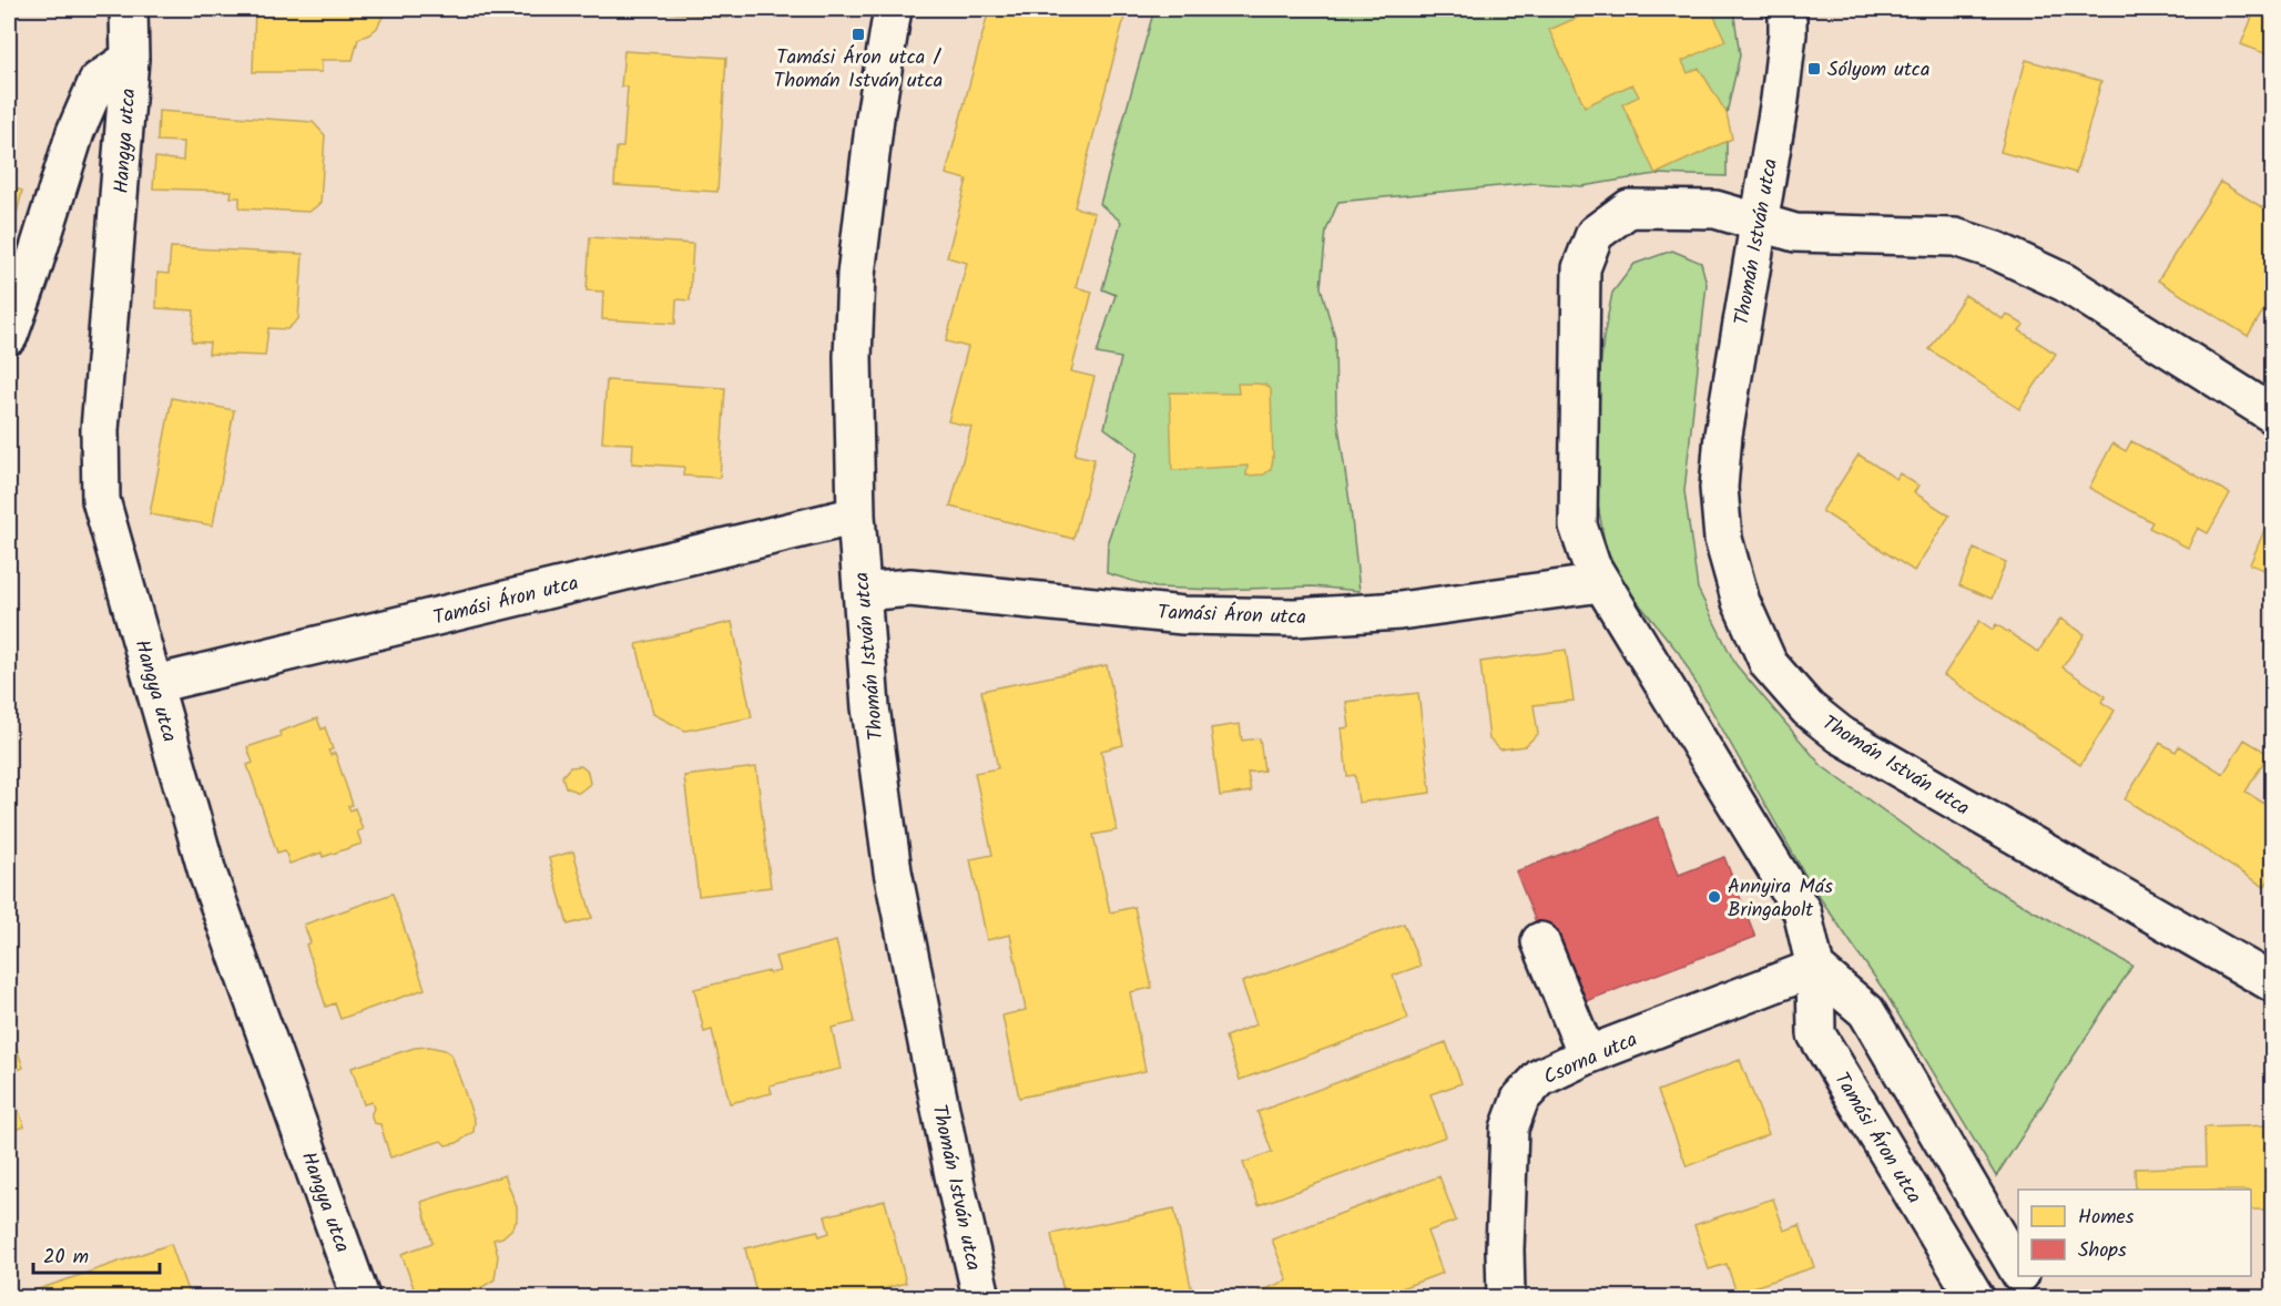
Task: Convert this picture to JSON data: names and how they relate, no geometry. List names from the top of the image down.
{
  "streets": {
    "street": [
      "Hangya utca",
      "Thomán István utca",
      "Tamási Áron utca",
      "Csorna utca"
    ]
  },
  "crossings": [
    ["Hangya utca", "Tamási Áron utca"],
    ["Thomán István utca", "Tamási Áron utca"],
    ["Tamási Áron utca", "Csorna utca"]
  ],
  "places": {
    "transit": ["Tamási Áron utca / Thomán István utca", "Sólyom utca"],
    "other": ["Annyira Más Bringabolt"]
  },
  "legend": ["Homes", "Shops"],
  "scale_bar": "20 m"
}
